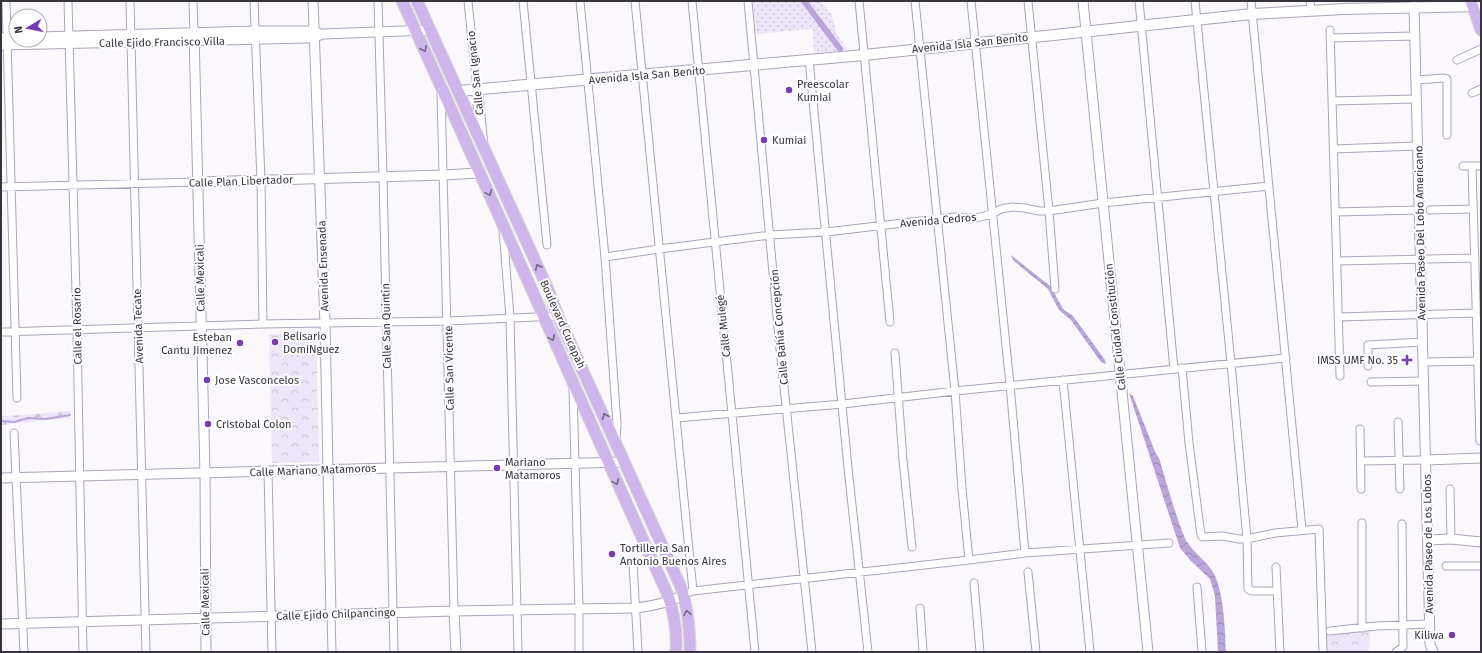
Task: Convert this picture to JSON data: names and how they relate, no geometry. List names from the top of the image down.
{
  "streets": {
    "main road": ["Avenida Isla San Benito", "Calle San Ignacio", "Boulevard Cucapah"],
    "street": [
      "Calle Ejido Francisco Villa",
      "Calle Plan Libertador",
      "Avenida Cedros",
      "Avenida Paseo Del Lobo Americano",
      "Avenida Ensenada",
      "Calle Mexicali",
      "Calle el Rosario",
      "Avenida Tecate",
      "Calle San Quintín",
      "Calle Mulegé",
      "Calle Bahía Concepción",
      "Calle Ciudad Constitución",
      "Calle San Vicente",
      "Calle Mariano Matamoros",
      "Avenida Paseo de Los Lobos",
      "Calle Ejido Chilpancingo"
    ]
  },
  "crossings": [
    ["Calle Ejido Francisco Villa", "Avenida Ensenada"],
    ["Calle Ejido Francisco Villa", "Calle Mexicali"],
    ["Calle Ejido Francisco Villa", "Boulevard Cucapah"],
    ["Calle Ejido Francisco Villa", "Calle el Rosario"],
    ["Calle Ejido Francisco Villa", "Avenida Tecate"],
    ["Calle Ejido Francisco Villa", "Calle San Quintín"],
    ["Avenida Isla San Benito", "Calle San Ignacio"],
    ["Avenida Isla San Benito", "Avenida Paseo Del Lobo Americano"],
    ["Avenida Isla San Benito", "Boulevard Cucapah"],
    ["Avenida Isla San Benito", "Calle Mulegé"],
    ["Avenida Isla San Benito", "Calle Bahía Concepción"],
    ["Avenida Isla San Benito", "Calle Ciudad Constitución"],
    ["Calle San Ignacio", "Boulevard Cucapah"],
    ["Calle Plan Libertador", "Avenida Ensenada"],
    ["Calle Plan Libertador", "Calle Mexicali"],
    ["Calle Plan Libertador", "Boulevard Cucapah"],
    ["Calle Plan Libertador", "Calle el Rosario"],
    ["Calle Plan Libertador", "Avenida Tecate"],
    ["Calle Plan Libertador", "Calle San Quintín"],
    ["Calle Plan Libertador", "Calle San Vicente"],
    ["Avenida Cedros", "Calle Mulegé"],
    ["Avenida Cedros", "Calle Bahía Concepción"],
    ["Avenida Cedros", "Calle Ciudad Constitución"],
    ["Avenida Paseo Del Lobo Americano", "Avenida Paseo de Los Lobos"],
    ["Avenida Ensenada", "Calle Mariano Matamoros"],
    ["Avenida Ensenada", "Calle Ejido Chilpancingo"],
    ["Calle Mexicali", "Calle Mariano Matamoros"],
    ["Calle Mexicali", "Calle Ejido Chilpancingo"],
    ["Boulevard Cucapah", "Calle San Vicente"],
    ["Boulevard Cucapah", "Calle Mariano Matamoros"],
    ["Boulevard Cucapah", "Calle Ejido Chilpancingo"],
    ["Calle el Rosario", "Calle Mariano Matamoros"],
    ["Calle el Rosario", "Calle Ejido Chilpancingo"],
    ["Avenida Tecate", "Calle Mariano Matamoros"],
    ["Avenida Tecate", "Calle Ejido Chilpancingo"],
    ["Calle San Quintín", "Calle Mariano Matamoros"],
    ["Calle San Quintín", "Calle Ejido Chilpancingo"],
    ["Calle San Vicente", "Calle Mariano Matamoros"],
    ["Calle San Vicente", "Calle Ejido Chilpancingo"]
  ],
  "places": {
    "other": [
      "Preescolar Kumiai",
      "Kumiai",
      "Belisario DomiNguez",
      "Esteban Cantu Jimenez",
      "Jose Vasconcelos",
      "Cristobal Colon",
      "Mariano Matamoros",
      "Tortilleria San Antonio Buenos Aires",
      "Kiliwa"
    ],
    "health": ["IMSS UMF No. 35"]
  },
  "north": "left"
}
